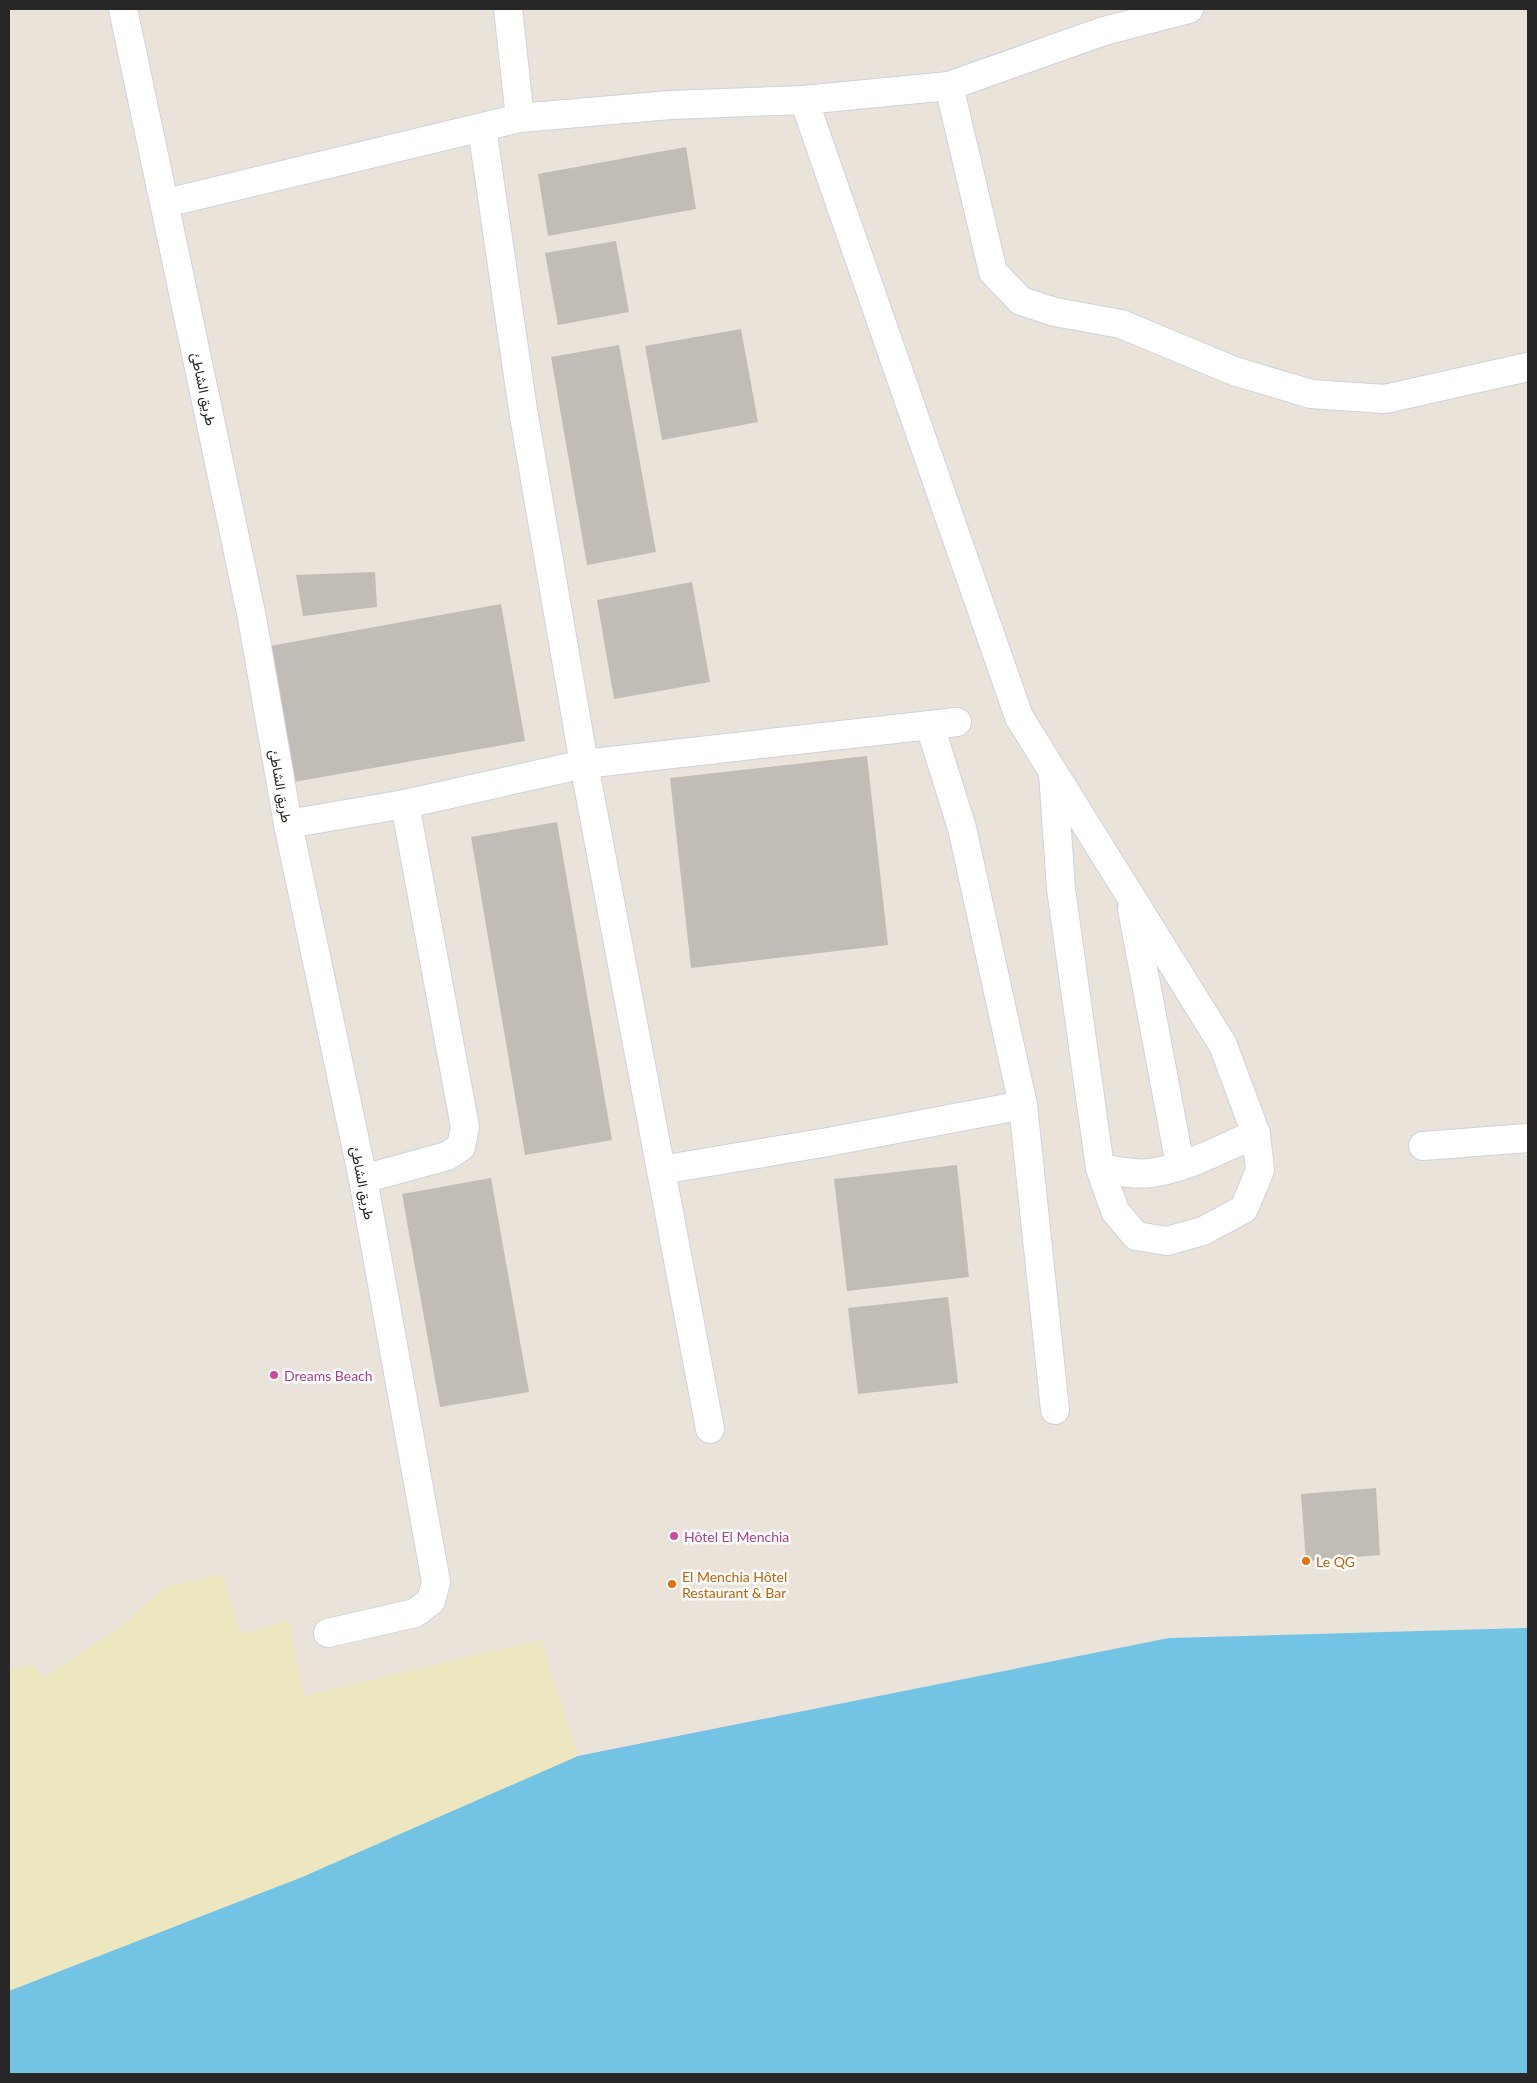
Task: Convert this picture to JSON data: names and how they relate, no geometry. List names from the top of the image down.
{
  "streets": {
    "street": ["طريق الشاطئ"]
  },
  "places": [
    "Dreams Beach",
    "Hôtel El Menchia",
    "Le QG",
    "El Menchia Hôtel Restaurant & Bar"
  ]
}
